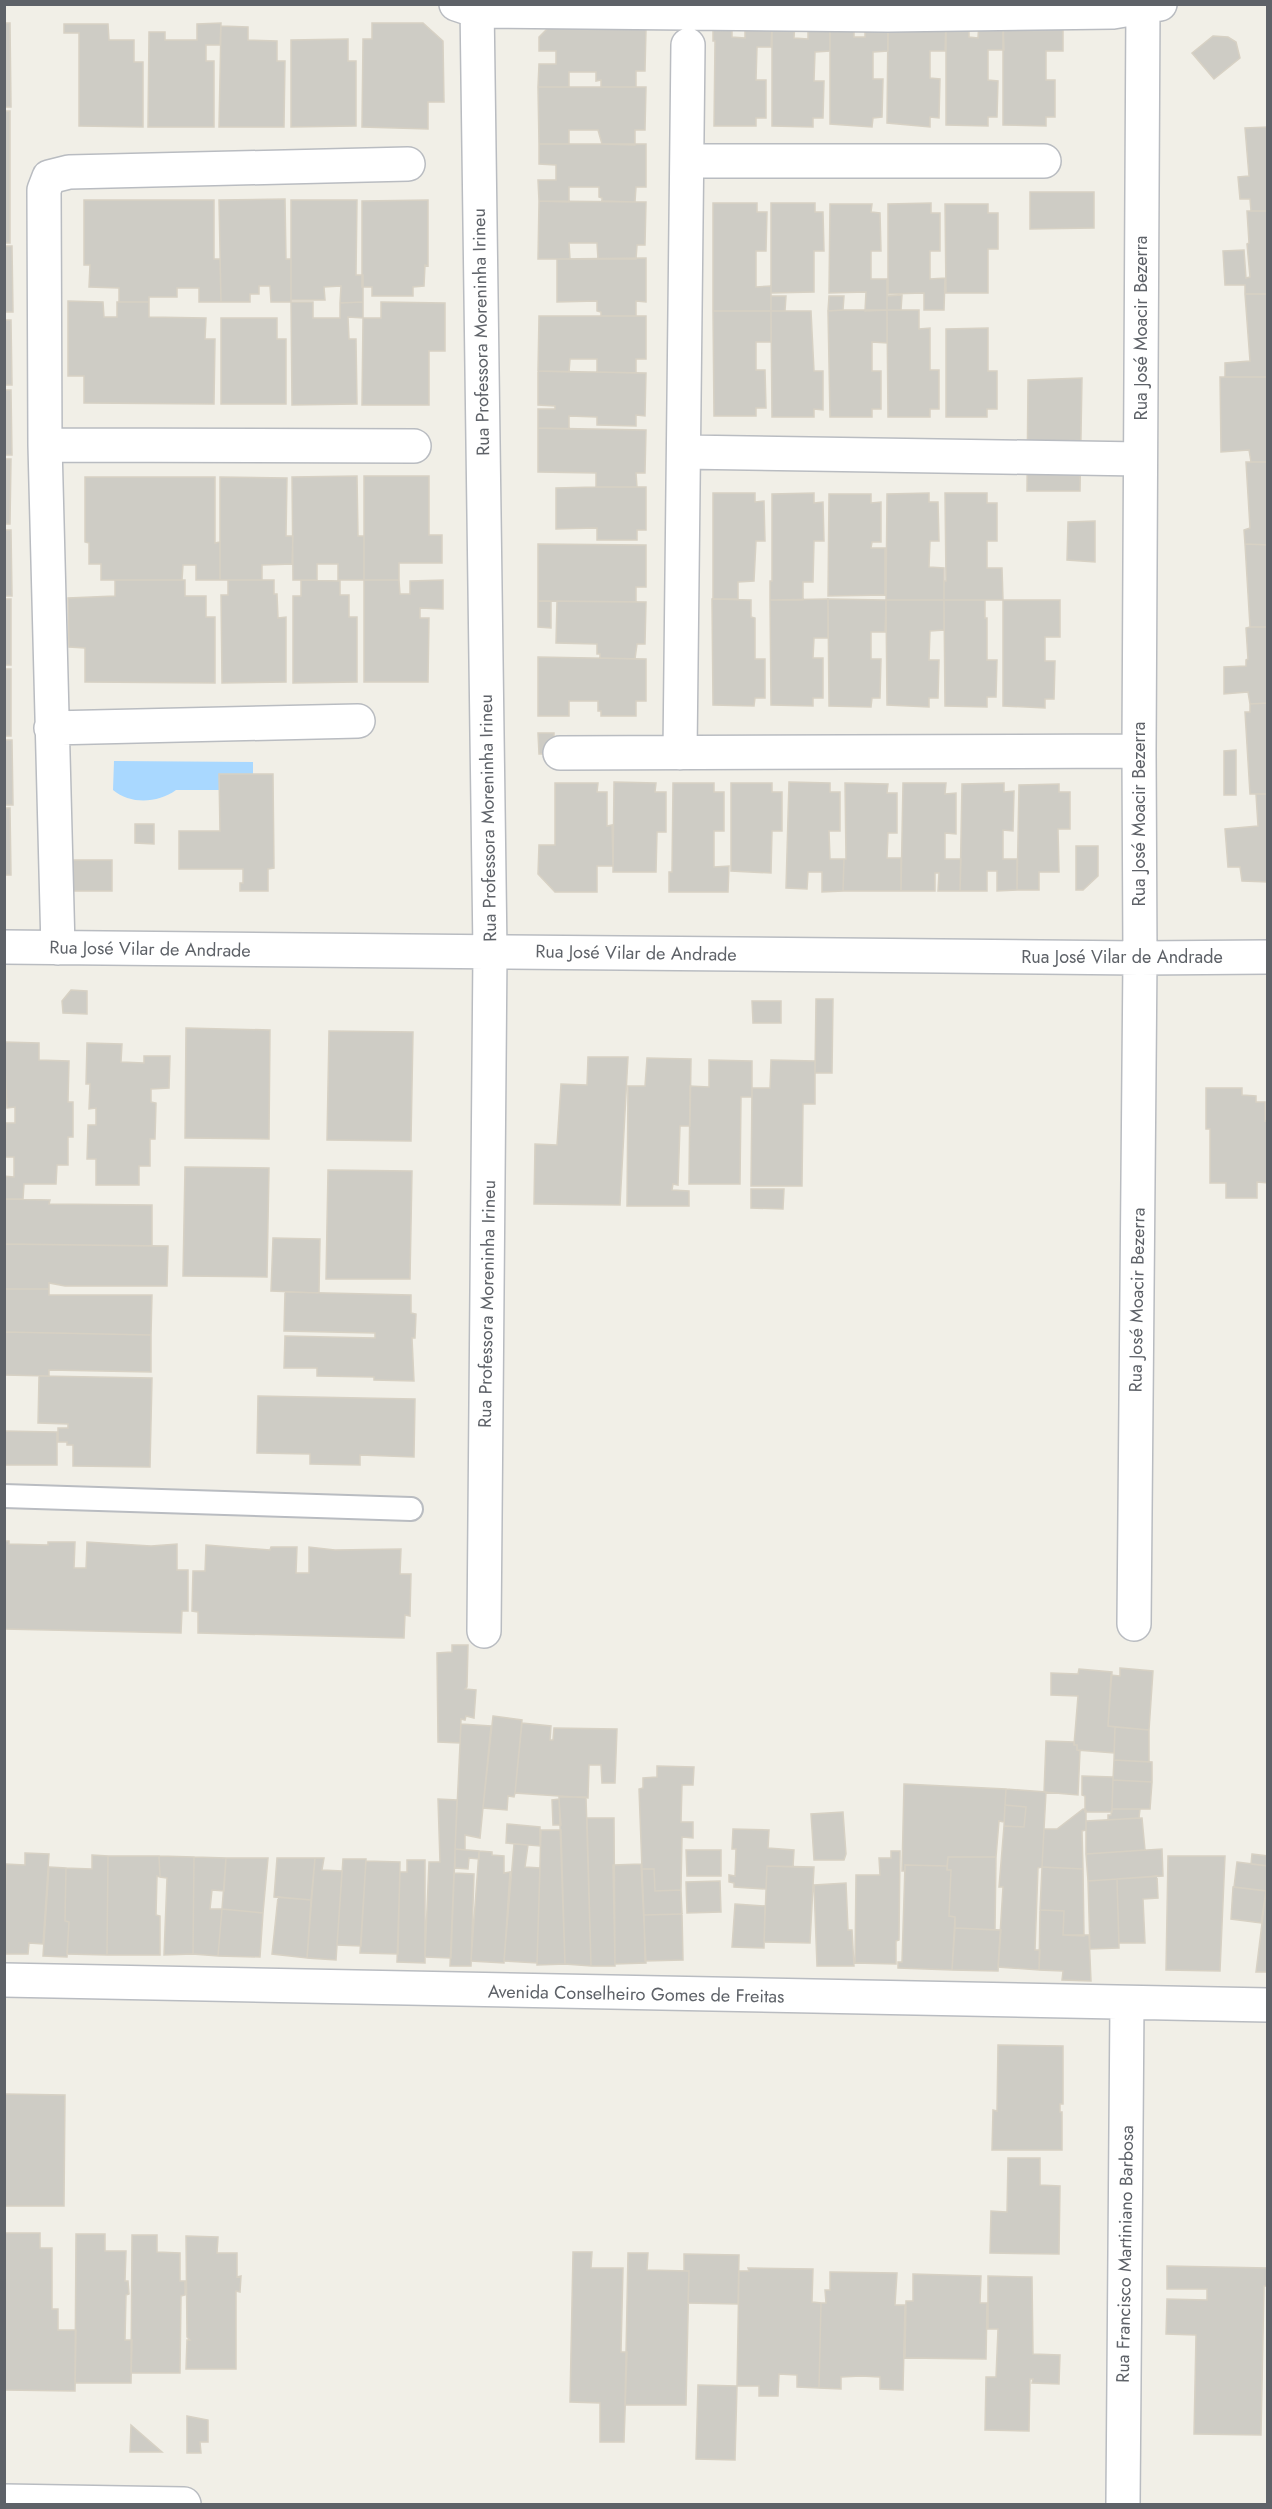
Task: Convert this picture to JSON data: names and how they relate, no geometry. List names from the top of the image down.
{
  "streets": {
    "street": [
      "Rua José Moacir Bezerra",
      "Rua Professora Moreninha Irineu",
      "Rua José Vilar de Andrade",
      "Avenida Conselheiro Gomes de Freitas",
      "Rua Francisco Martiniano Barbosa"
    ]
  },
  "crossings": [
    ["Rua José Moacir Bezerra", "Rua José Vilar de Andrade"],
    ["Rua Professora Moreninha Irineu", "Rua José Vilar de Andrade"],
    ["Avenida Conselheiro Gomes de Freitas", "Rua Francisco Martiniano Barbosa"]
  ]
}
